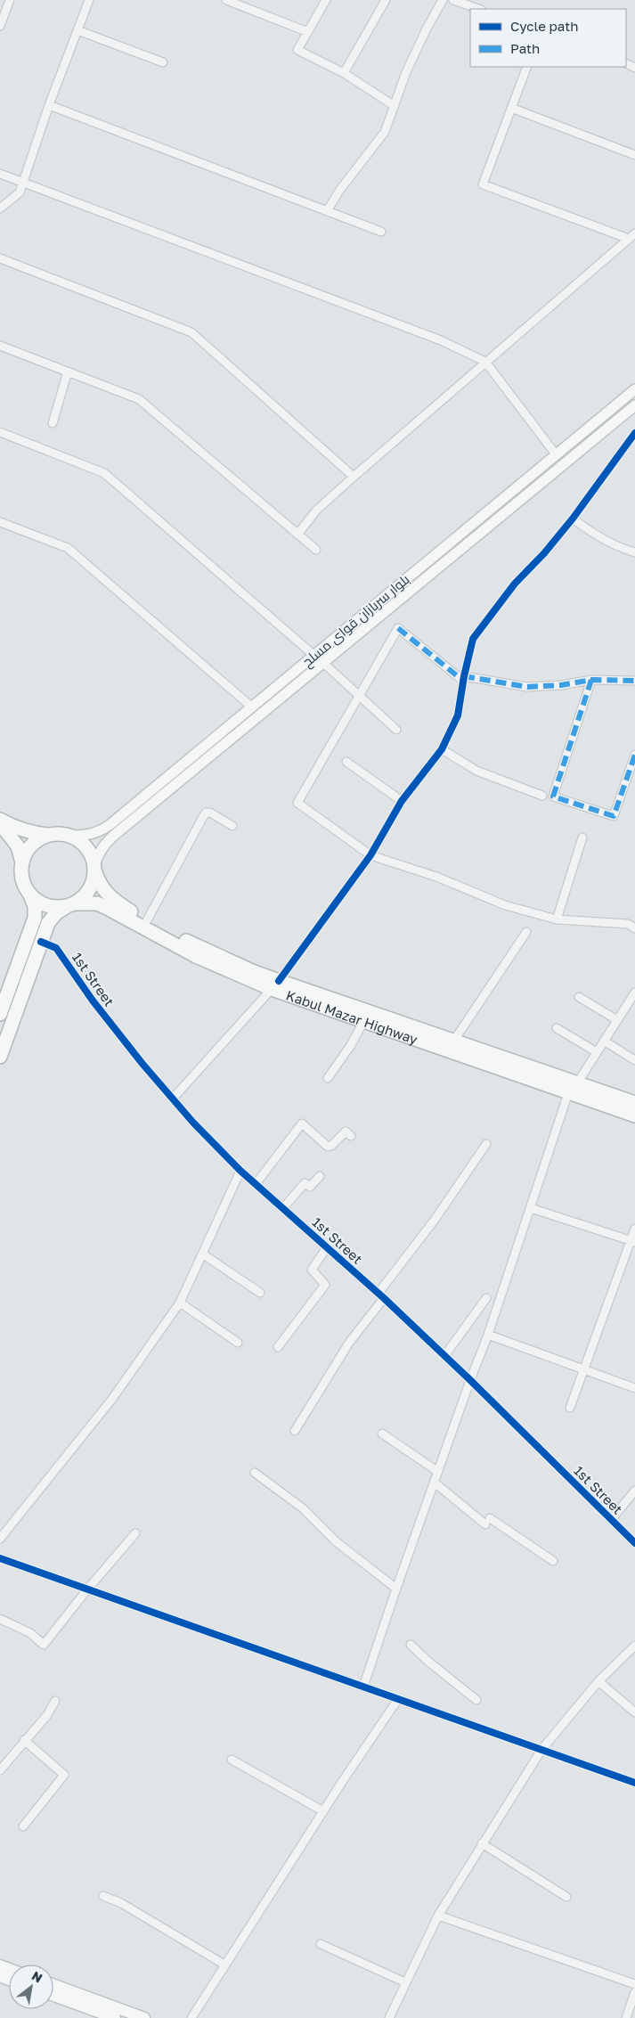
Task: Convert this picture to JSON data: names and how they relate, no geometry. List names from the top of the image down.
{
  "streets": {
    "highway": ["Kabul Mazar Highway"],
    "main road": ["بلوار سربازان قوای مسلح"],
    "street": ["1st Street"]
  },
  "crossings": [
    ["بلوار سربازان قوای مسلح", "Kabul Mazar Highway"]
  ],
  "legend": ["Cycle path", "Path"],
  "north": "top right"
}
